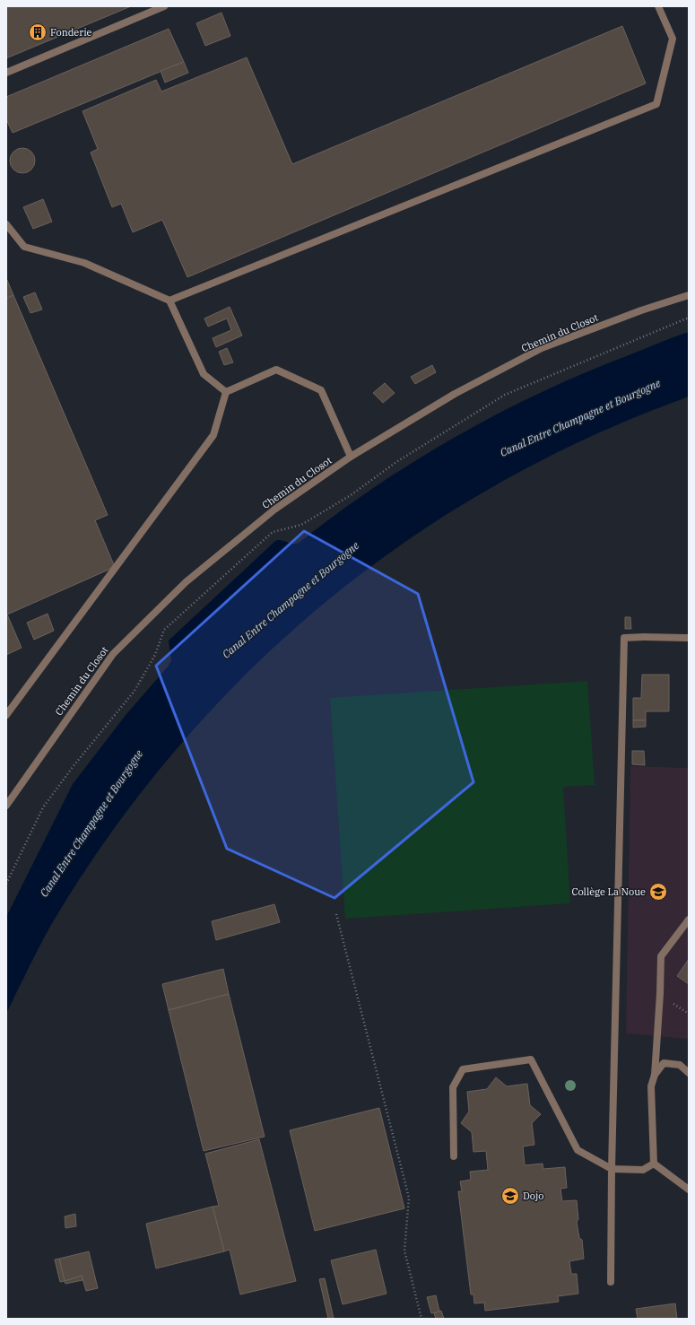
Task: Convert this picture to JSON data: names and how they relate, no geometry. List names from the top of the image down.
{
  "streets": {
    "street": ["Chemin du Closot"]
  },
  "water": ["Canal Entre Champagne et Bourgogne"],
  "places": {
    "building": ["Fonderie"],
    "school or university": ["Collège La Noue", "Dojo"]
  }
}
